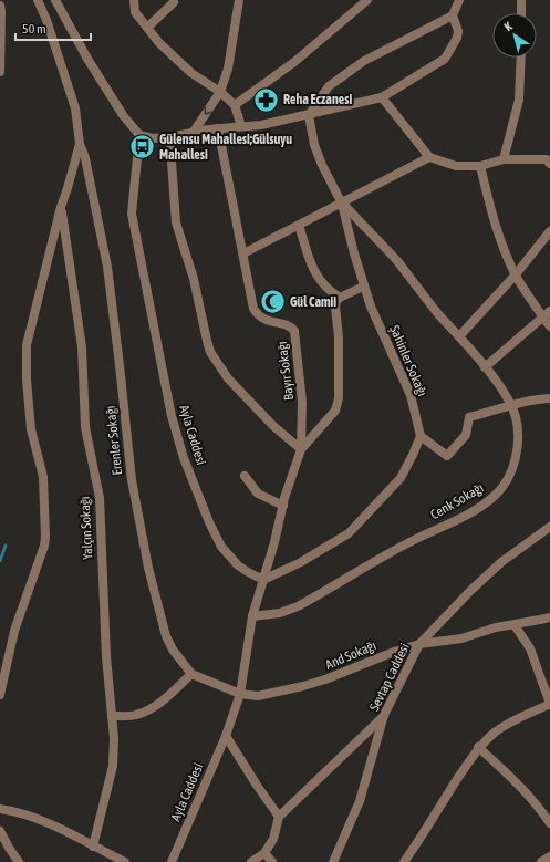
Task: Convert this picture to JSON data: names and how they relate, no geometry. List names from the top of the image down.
{
  "streets": {
    "street": [
      "Şahinler Sokağı",
      "Bayır Sokağı",
      "Ayla Caddesi",
      "Erenler Sokağı",
      "Cenk Sokağı",
      "Yalçın Sokağı",
      "And Sokağı",
      "Sevtap Caddesi"
    ]
  },
  "crossings": [
    ["Şahinler Sokağı", "Cenk Sokağı"],
    ["Bayır Sokağı", "Ayla Caddesi"],
    ["Ayla Caddesi", "Cenk Sokağı"],
    ["Ayla Caddesi", "And Sokağı"],
    ["Erenler Sokağı", "Yalçın Sokağı"],
    ["And Sokağı", "Sevtap Caddesi"]
  ],
  "places": {
    "pharmacy": ["Reha Eczanesi"],
    "bus stop": ["Gülensu Mahallesi;Gülsuyu Mahallesi"],
    "mosque": ["Gül Camii"]
  },
  "scale_bar": "50 m",
  "north": "top left"
}
